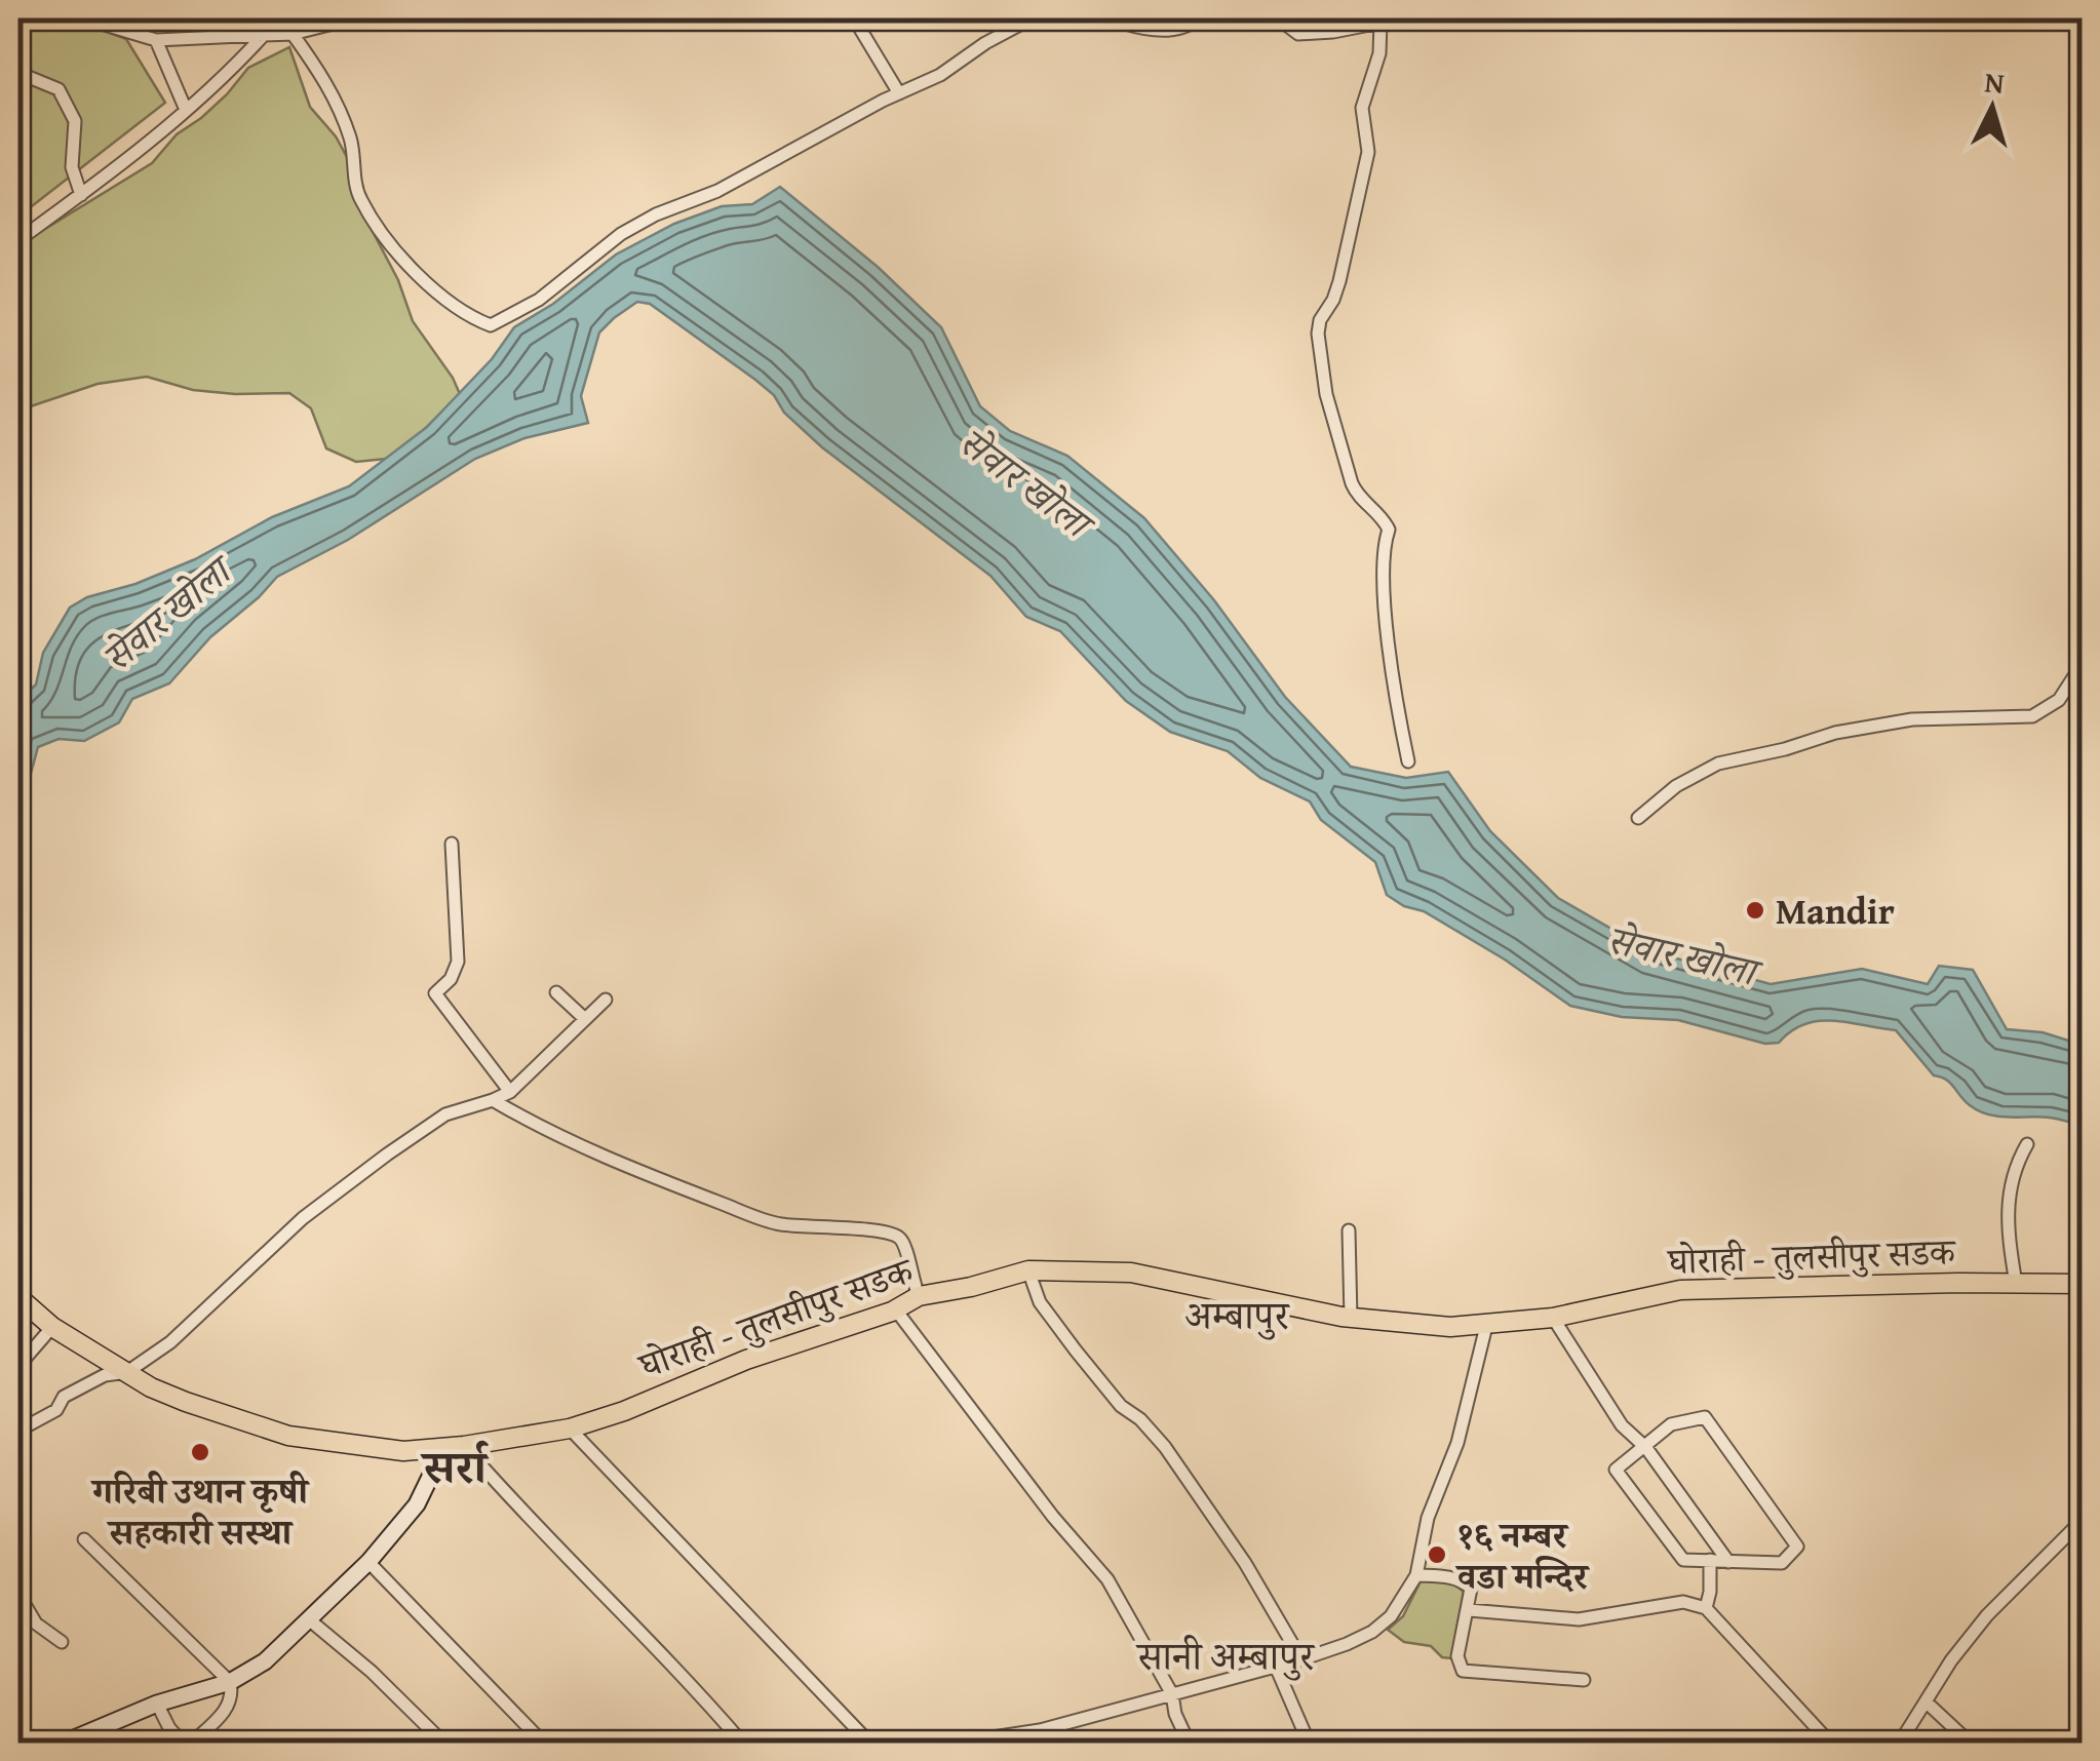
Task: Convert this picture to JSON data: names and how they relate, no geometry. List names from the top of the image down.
{
  "streets": {
    "main road": ["घोराही - तुलसीपुर सडक"]
  },
  "districts": ["अम्बापुर", "सर्रा", "सानी अम्बापुर"],
  "water": ["सेवार खोला"],
  "places": ["Mandir", "गरिबी उथान कृषी सहकारी सस्था", "१६ नम्बर वडा मन्दिर"],
  "north": "top"
}
